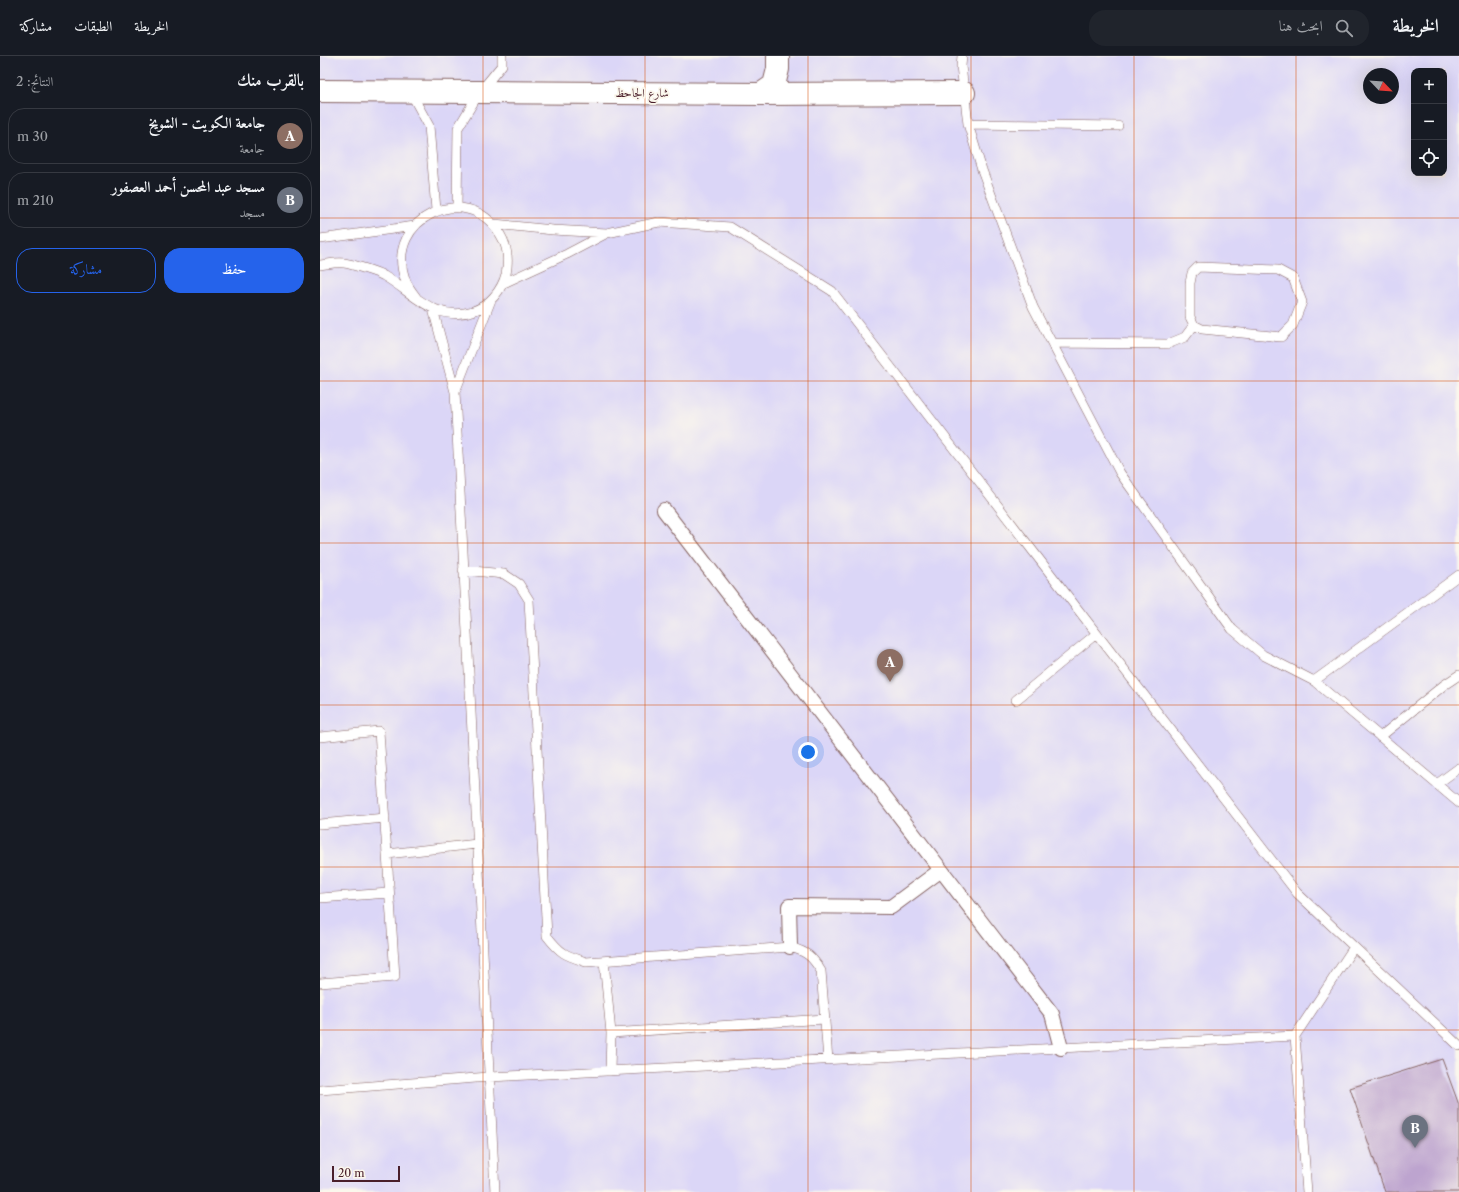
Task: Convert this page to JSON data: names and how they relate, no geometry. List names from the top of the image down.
{
  "streets": {
    "street": ["شارع الجاحظ"]
  },
  "scale_bar": "20 m",
  "north": "bottom right",
  "page": {
    "header": "الخريطة",
    "search": "ابحث هنا",
    "nav": ["الخريطة", "الطبقات", "مشاركة"],
    "heading": ["بالقرب منك", "النتائج: 2"],
    "map_buttons": ["+", "−"],
    "list": [
      {
        "mark": "A",
        "name": "جامعة الكويت - الشويخ",
        "note": "جامعة",
        "value": "30 m"
      },
      {
        "mark": "B",
        "name": "مسجد عبد المحسن أحمد العصفور",
        "note": "مسجد",
        "value": "210 m"
      }
    ],
    "buttons": ["حفظ", "مشاركة"],
    "pins": ["A", "B"],
    "scale": "20 m"
  }
}
